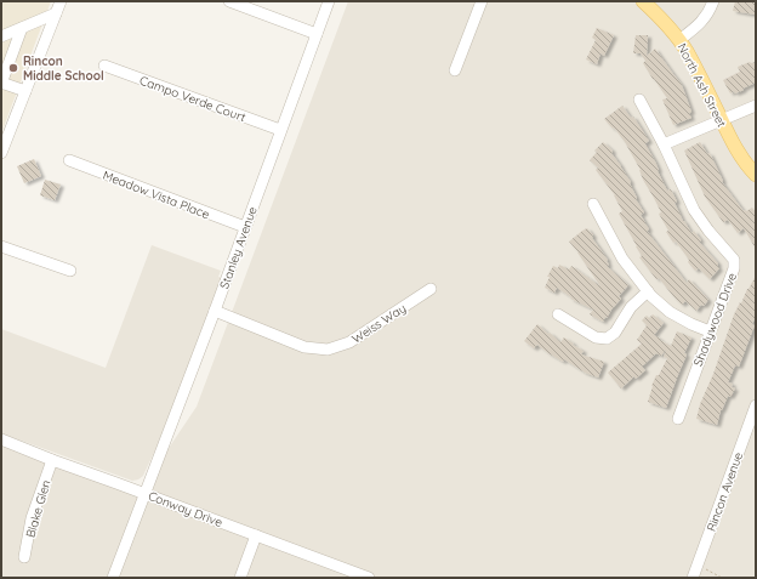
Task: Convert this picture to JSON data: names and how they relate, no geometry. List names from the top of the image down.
{
  "streets": {
    "main road": ["North Ash Street"],
    "street": [
      "Campo Verde Court",
      "Meadow Vista Place",
      "Stanley Avenue",
      "Shadywood Drive",
      "Weiss Way",
      "Rincon Avenue",
      "Blake Glen",
      "Conway Drive"
    ]
  },
  "crossings": [
    ["Campo Verde Court", "Stanley Avenue"],
    ["Meadow Vista Place", "Stanley Avenue"],
    ["Stanley Avenue", "Weiss Way"],
    ["Stanley Avenue", "Conway Drive"],
    ["Blake Glen", "Conway Drive"]
  ],
  "places": ["Rincon Middle School"]
}
